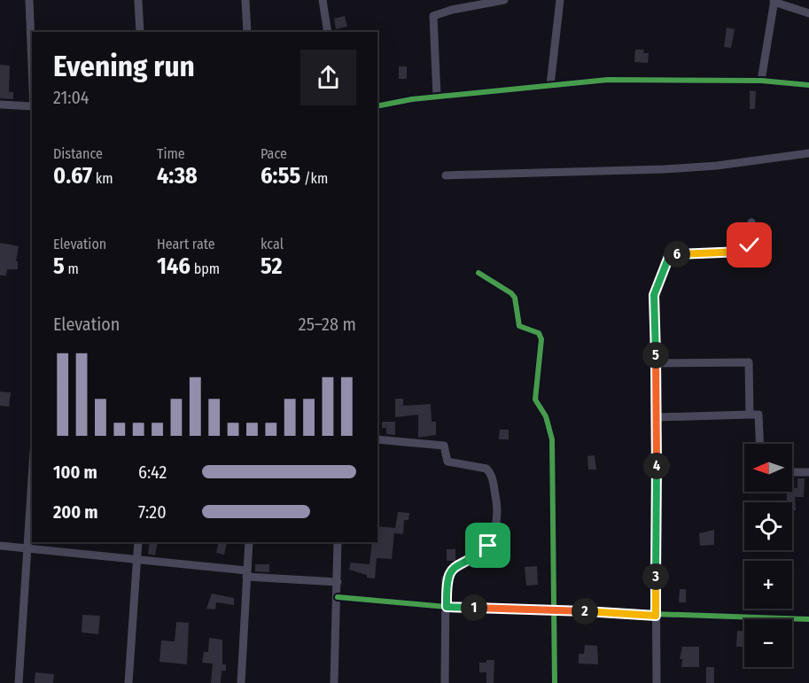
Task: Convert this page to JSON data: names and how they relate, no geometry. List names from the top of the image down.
{
  "north": "left",
  "page": {
    "heading": ["Evening run", "21:04"],
    "stats": [
      ["Distance", "0.67 km"],
      ["Time", "4:38"],
      ["Pace", "6:55 /km"],
      ["Elevation", "5 m"],
      ["Heart rate", "146 bpm"],
      ["kcal", "52"]
    ],
    "pins": [
      "6",
      "5",
      "4",
      "3",
      "1",
      "2"
    ],
    "chart": ["Elevation", "25–28 m"],
    "map_buttons": ["+", "−"],
    "list": [
      {
        "name": "100 m",
        "note": "6:42"
      },
      {
        "name": "200 m",
        "note": "7:20"
      }
    ]
  }
}
